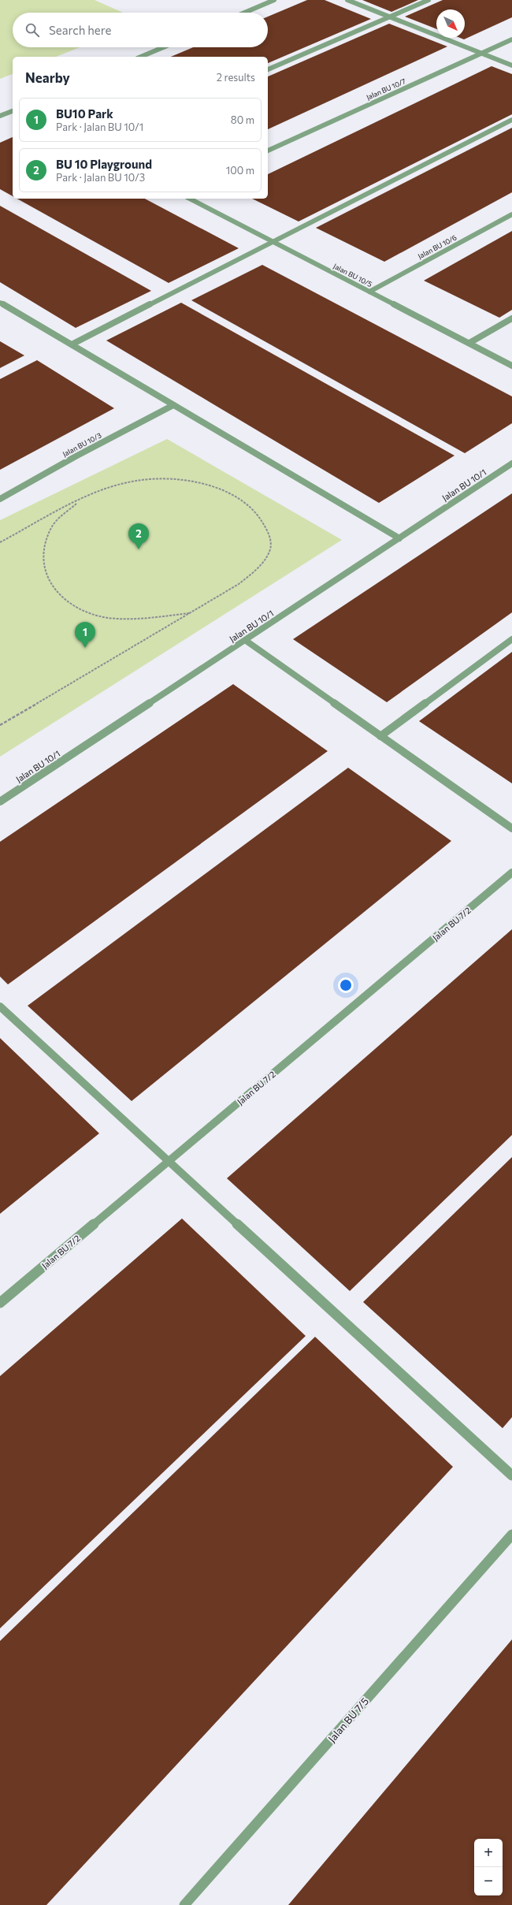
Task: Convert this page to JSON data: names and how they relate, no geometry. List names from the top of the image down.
{
  "streets": {
    "street": [
      "Jalan BU 10/7",
      "Jalan BU 10/6",
      "Jalan BU 10/5",
      "Jalan BU 10/3",
      "Jalan BU 10/1",
      "Jalan BU 7/2",
      "Jalan BU 7/5"
    ]
  },
  "crossings": [
    ["Jalan BU 10/6", "Jalan BU 10/5"]
  ],
  "north": "bottom right",
  "page": {
    "search": "Search here",
    "heading": ["Nearby", "2 results"],
    "list": [
      {
        "mark": "1",
        "name": "BU10 Park",
        "note": "Park · Jalan BU 10/1",
        "value": "80 m"
      },
      {
        "mark": "2",
        "name": "BU 10 Playground",
        "note": "Park · Jalan BU 10/3",
        "value": "100 m"
      }
    ],
    "pins": ["2", "1"],
    "map_buttons": ["+", "−"]
  }
}
